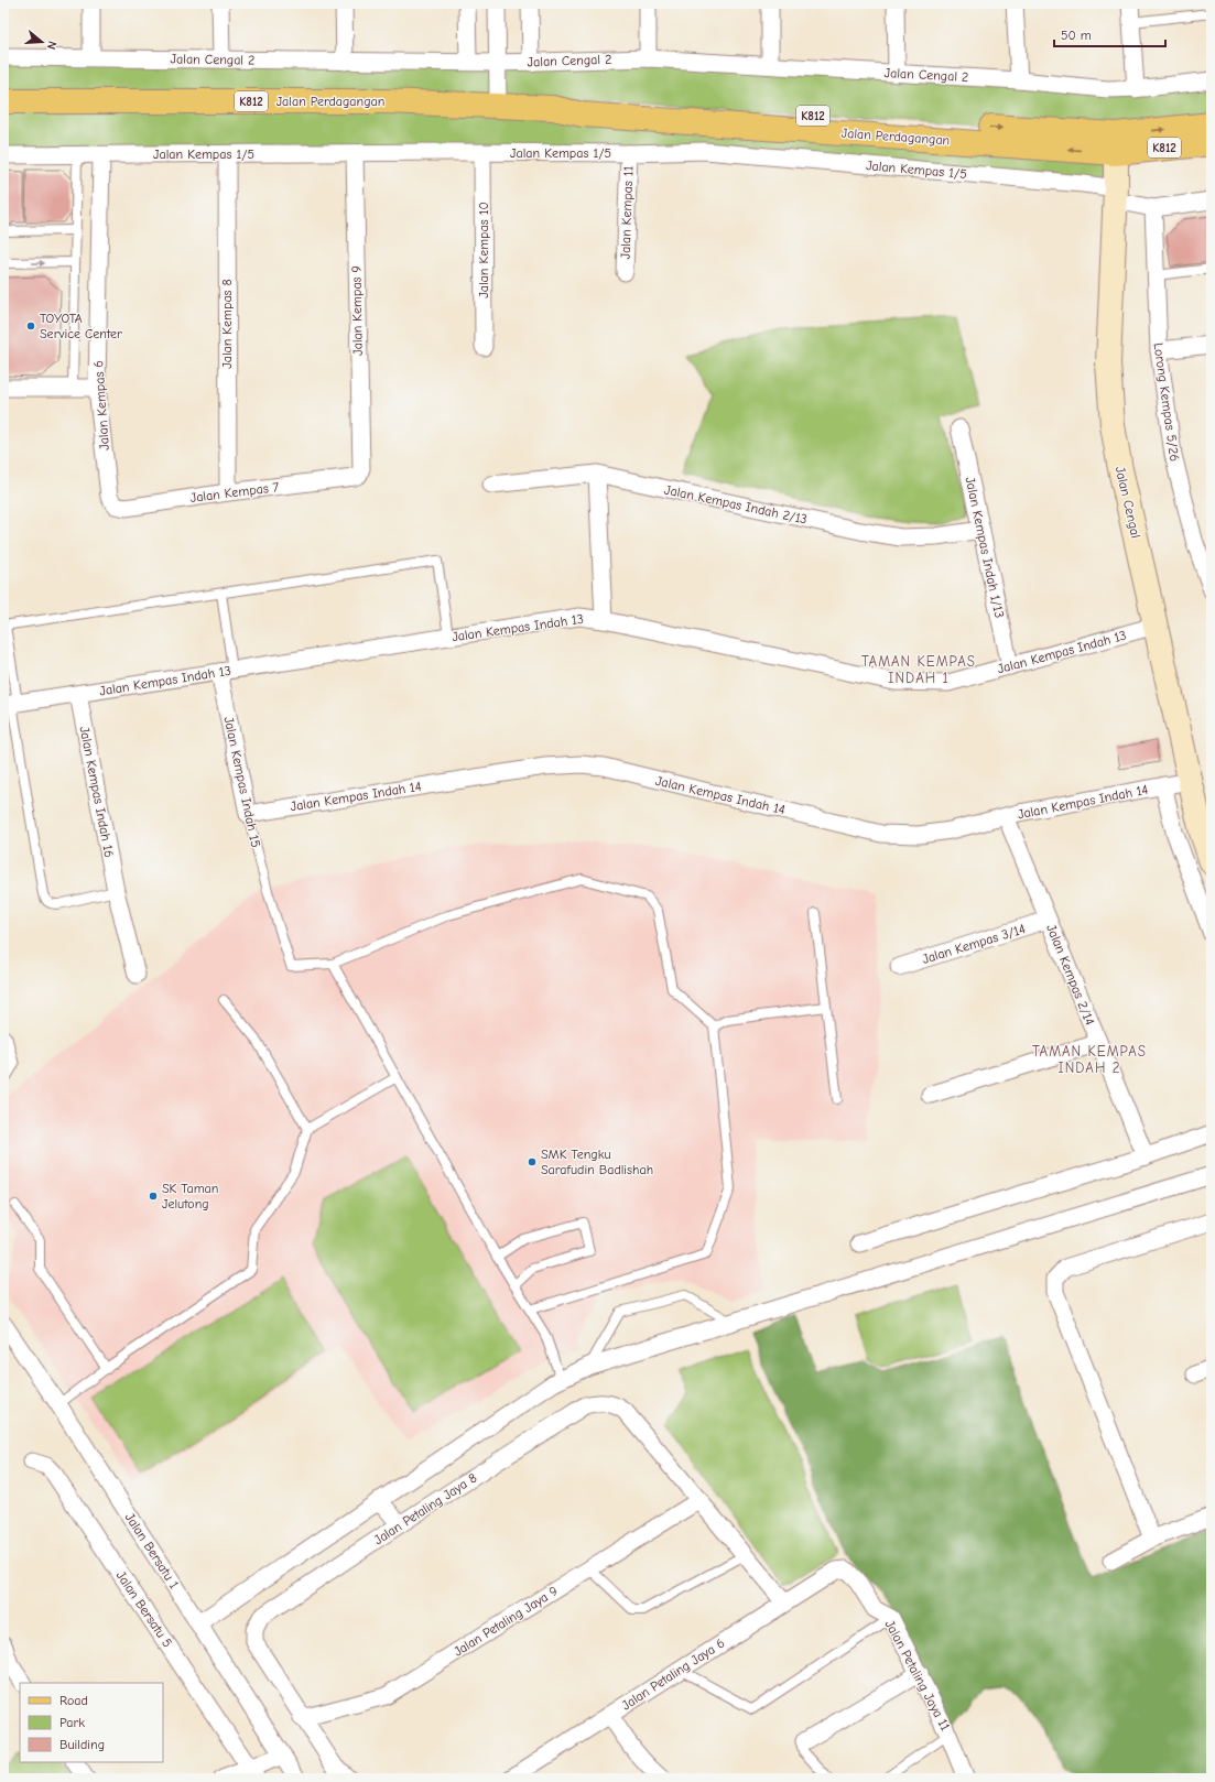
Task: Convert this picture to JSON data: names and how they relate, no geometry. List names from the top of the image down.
{
  "streets": {
    "main road": ["K812", "Jalan Perdagangan"],
    "street": [
      "Jalan Cengal 2",
      "Jalan Kempas 1/5",
      "Jalan Kempas 11",
      "Jalan Kempas 10",
      "Jalan Kempas 9",
      "Jalan Kempas 8",
      "Lorong Kempas 5/26",
      "Jalan Kempas 6",
      "Jalan Kempas 7",
      "Jalan Cengal",
      "Jalan Kempas Indah 2/13",
      "Jalan Kempas Indah 1/13",
      "Jalan Kempas Indah 13",
      "Jalan Kempas Indah 15",
      "Jalan Kempas Indah 16",
      "Jalan Kempas Indah 14",
      "Jalan Kempas 3/14",
      "Jalan Kempas 2/14",
      "Jalan Petaling Jaya 8",
      "Jalan Bersatu 1",
      "Jalan Bersatu 5",
      "Jalan Petaling Jaya 9",
      "Jalan Petaling Jaya 6",
      "Jalan Petaling Jaya 11"
    ]
  },
  "crossings": [
    ["Jalan Perdagangan", "Jalan Cengal"],
    ["Jalan Kempas 1/5", "Jalan Kempas 11"],
    ["Jalan Kempas 1/5", "Jalan Kempas 10"],
    ["Jalan Kempas 1/5", "Jalan Kempas 9"],
    ["Jalan Kempas 1/5", "Jalan Kempas 8"],
    ["Jalan Kempas 1/5", "Lorong Kempas 5/26"],
    ["Jalan Kempas 1/5", "Jalan Kempas 6"],
    ["Jalan Kempas 1/5", "Jalan Cengal"],
    ["Jalan Kempas 9", "Jalan Kempas 7"],
    ["Jalan Kempas 8", "Jalan Kempas 7"],
    ["Jalan Kempas 6", "Jalan Kempas 7"],
    ["Jalan Cengal", "Jalan Kempas Indah 13"],
    ["Jalan Cengal", "Jalan Kempas Indah 14"],
    ["Jalan Kempas Indah 2/13", "Jalan Kempas Indah 1/13"],
    ["Jalan Kempas Indah 1/13", "Jalan Kempas Indah 13"],
    ["Jalan Kempas Indah 13", "Jalan Kempas Indah 15"],
    ["Jalan Kempas Indah 13", "Jalan Kempas Indah 16"],
    ["Jalan Kempas Indah 15", "Jalan Kempas Indah 14"],
    ["Jalan Kempas Indah 14", "Jalan Kempas 2/14"],
    ["Jalan Kempas 3/14", "Jalan Kempas 2/14"],
    ["Jalan Petaling Jaya 8", "Jalan Petaling Jaya 9"],
    ["Jalan Petaling Jaya 6", "Jalan Petaling Jaya 11"]
  ],
  "districts": ["TAMAN KEMPAS INDAH 1", "TAMAN KEMPAS INDAH 2"],
  "places": ["TOYOTA Service Center", "SMK Tengku Sarafudin Badlishah", "SK Taman Jelutong"],
  "legend": ["Road", "Park", "Building"],
  "scale_bar": "50 m",
  "north": "right"
}
